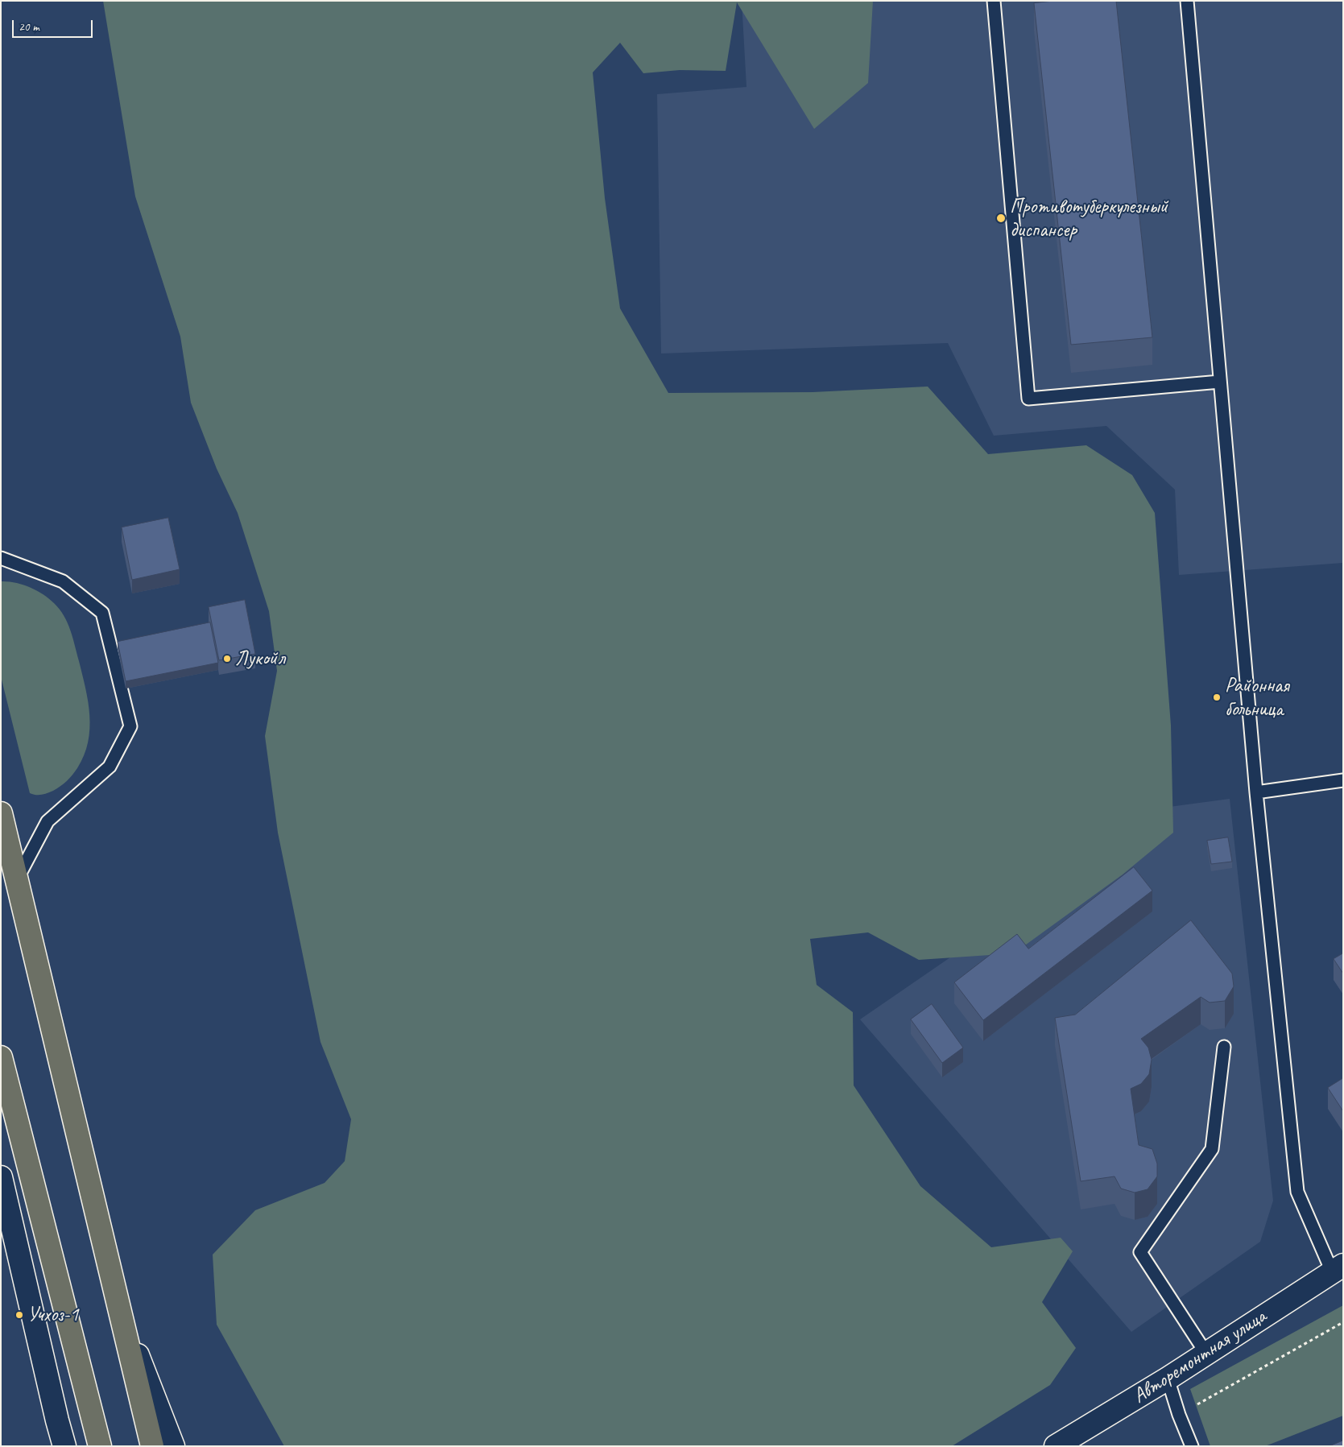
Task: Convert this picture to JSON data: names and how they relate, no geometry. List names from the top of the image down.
{
  "streets": {
    "street": ["Авторемонтная улица"]
  },
  "places": [
    "Противотуберкулезный диспансер",
    "Лукойл",
    "Районная больница",
    "Учхоз-1"
  ],
  "scale_bar": "20 m"
}
